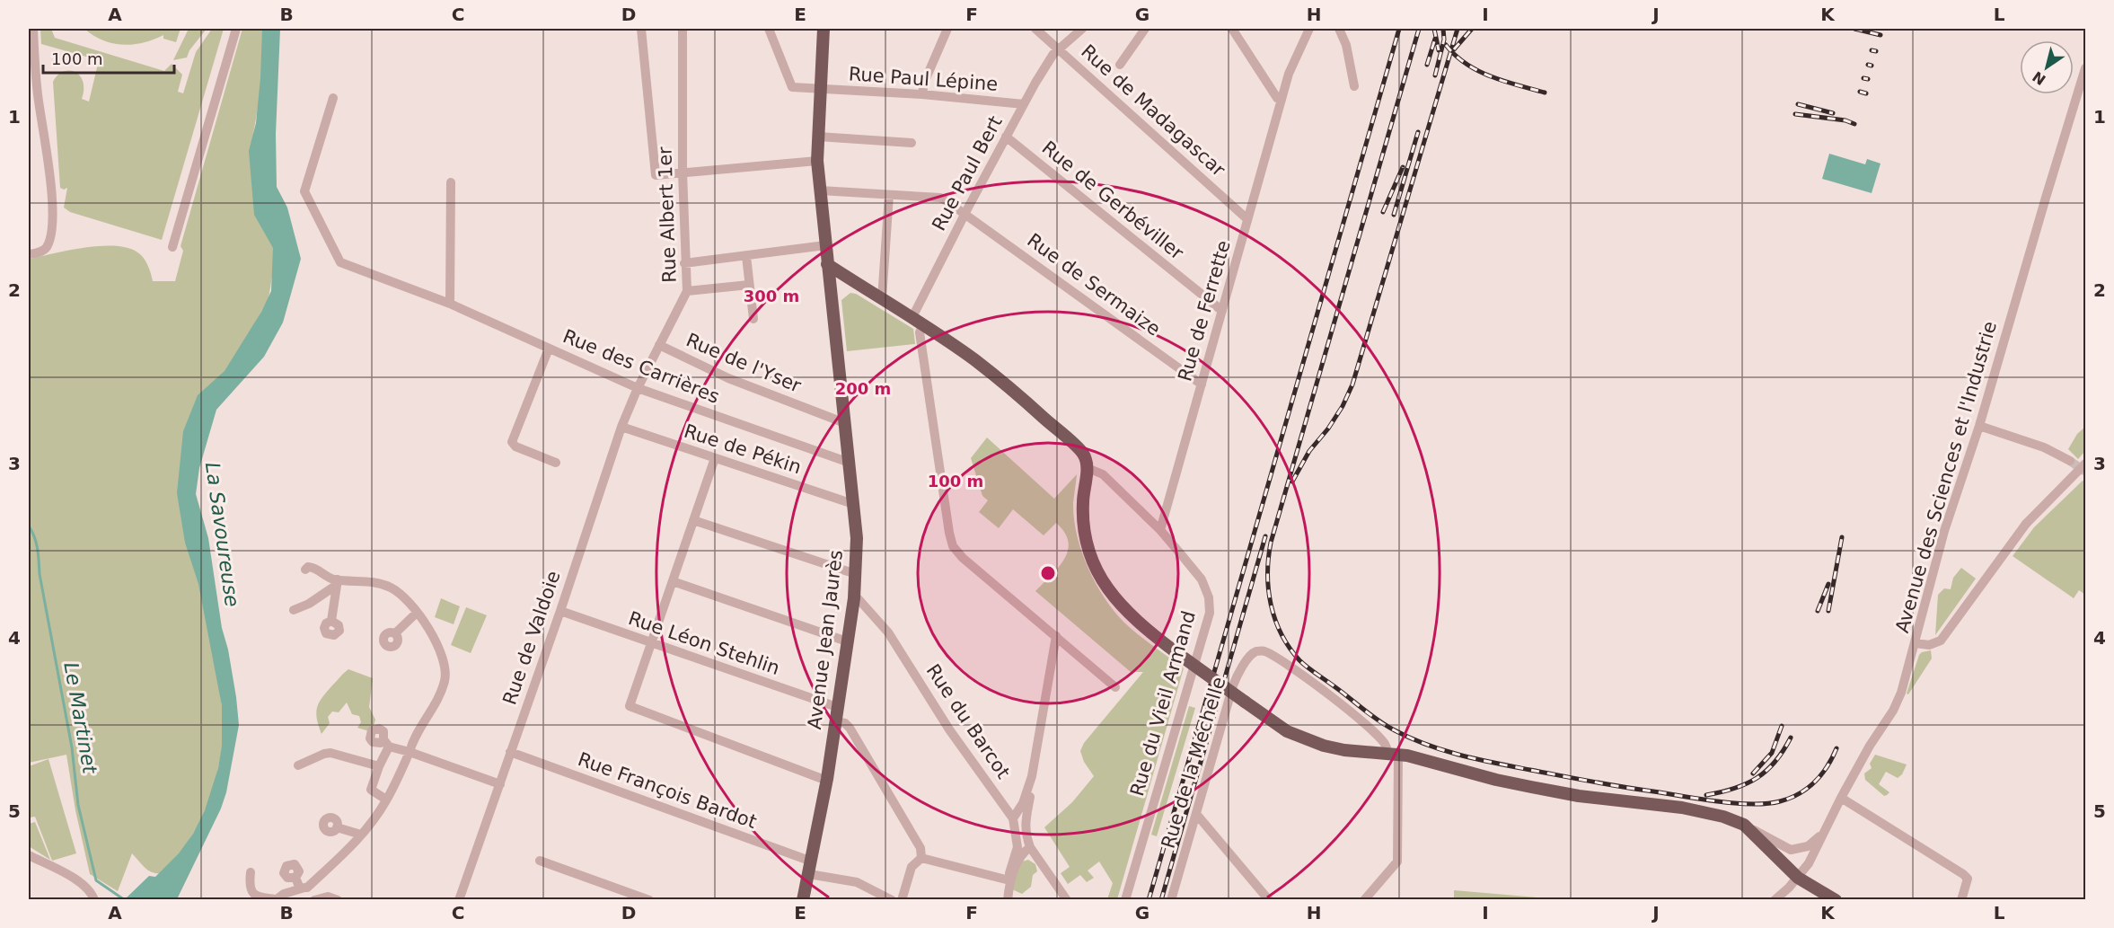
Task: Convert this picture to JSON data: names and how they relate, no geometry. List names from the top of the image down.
{
  "streets": {
    "main road": ["Avenue Jean Jaurès"],
    "street": [
      "Rue Paul Lépine",
      "Rue de Madagascar",
      "Rue Paul Bert",
      "Rue de Gerbéviller",
      "Rue Albert 1er",
      "Rue de Sermaize",
      "Rue de Ferrette",
      "Rue de l'Yser",
      "Rue des Carrières",
      "Rue de Pékin",
      "Avenue des Sciences et l'Industrie",
      "Rue de Valdoie",
      "Rue Léon Stehlin",
      "Rue du Vieil Armand",
      "Rue du Barcot",
      "Rue de la Méchelle",
      "Rue François Bardot"
    ]
  },
  "crossings": [
    ["Rue Paul Lépine", "Rue Paul Bert"],
    ["Rue Paul Lépine", "Avenue Jean Jaurès"],
    ["Rue de Madagascar", "Rue Paul Bert"],
    ["Rue de Madagascar", "Rue de Ferrette"],
    ["Rue Paul Bert", "Rue de Gerbéviller"],
    ["Rue Paul Bert", "Rue de Sermaize"],
    ["Rue de Gerbéviller", "Rue de Ferrette"],
    ["Rue Albert 1er", "Rue de l'Yser"],
    ["Rue Albert 1er", "Rue des Carrières"],
    ["Rue Albert 1er", "Rue de Valdoie"],
    ["Rue de Sermaize", "Rue de Ferrette"],
    ["Rue de Sermaize", "Avenue Jean Jaurès"],
    ["Rue de Ferrette", "Rue du Vieil Armand"],
    ["Rue de l'Yser", "Avenue Jean Jaurès"],
    ["Rue des Carrières", "Rue de Valdoie"],
    ["Rue des Carrières", "Avenue Jean Jaurès"],
    ["Rue de Pékin", "Rue de Valdoie"],
    ["Rue de Pékin", "Avenue Jean Jaurès"],
    ["Rue de Valdoie", "Rue Léon Stehlin"],
    ["Rue de Valdoie", "Rue François Bardot"],
    ["Avenue Jean Jaurès", "Rue Léon Stehlin"],
    ["Avenue Jean Jaurès", "Rue du Barcot"],
    ["Avenue Jean Jaurès", "Rue François Bardot"]
  ],
  "water": ["La Savoureuse", "Le Martinet"],
  "scale_bar": "100 m",
  "north": "bottom left",
  "grid": {
    "columns": [
      "A",
      "B",
      "C",
      "D",
      "E",
      "F",
      "G",
      "H",
      "I",
      "J",
      "K",
      "L"
    ],
    "rows": [
      "1",
      "2",
      "3",
      "4",
      "5"
    ]
  },
  "rings": ["300 m", "200 m", "100 m"]
}
